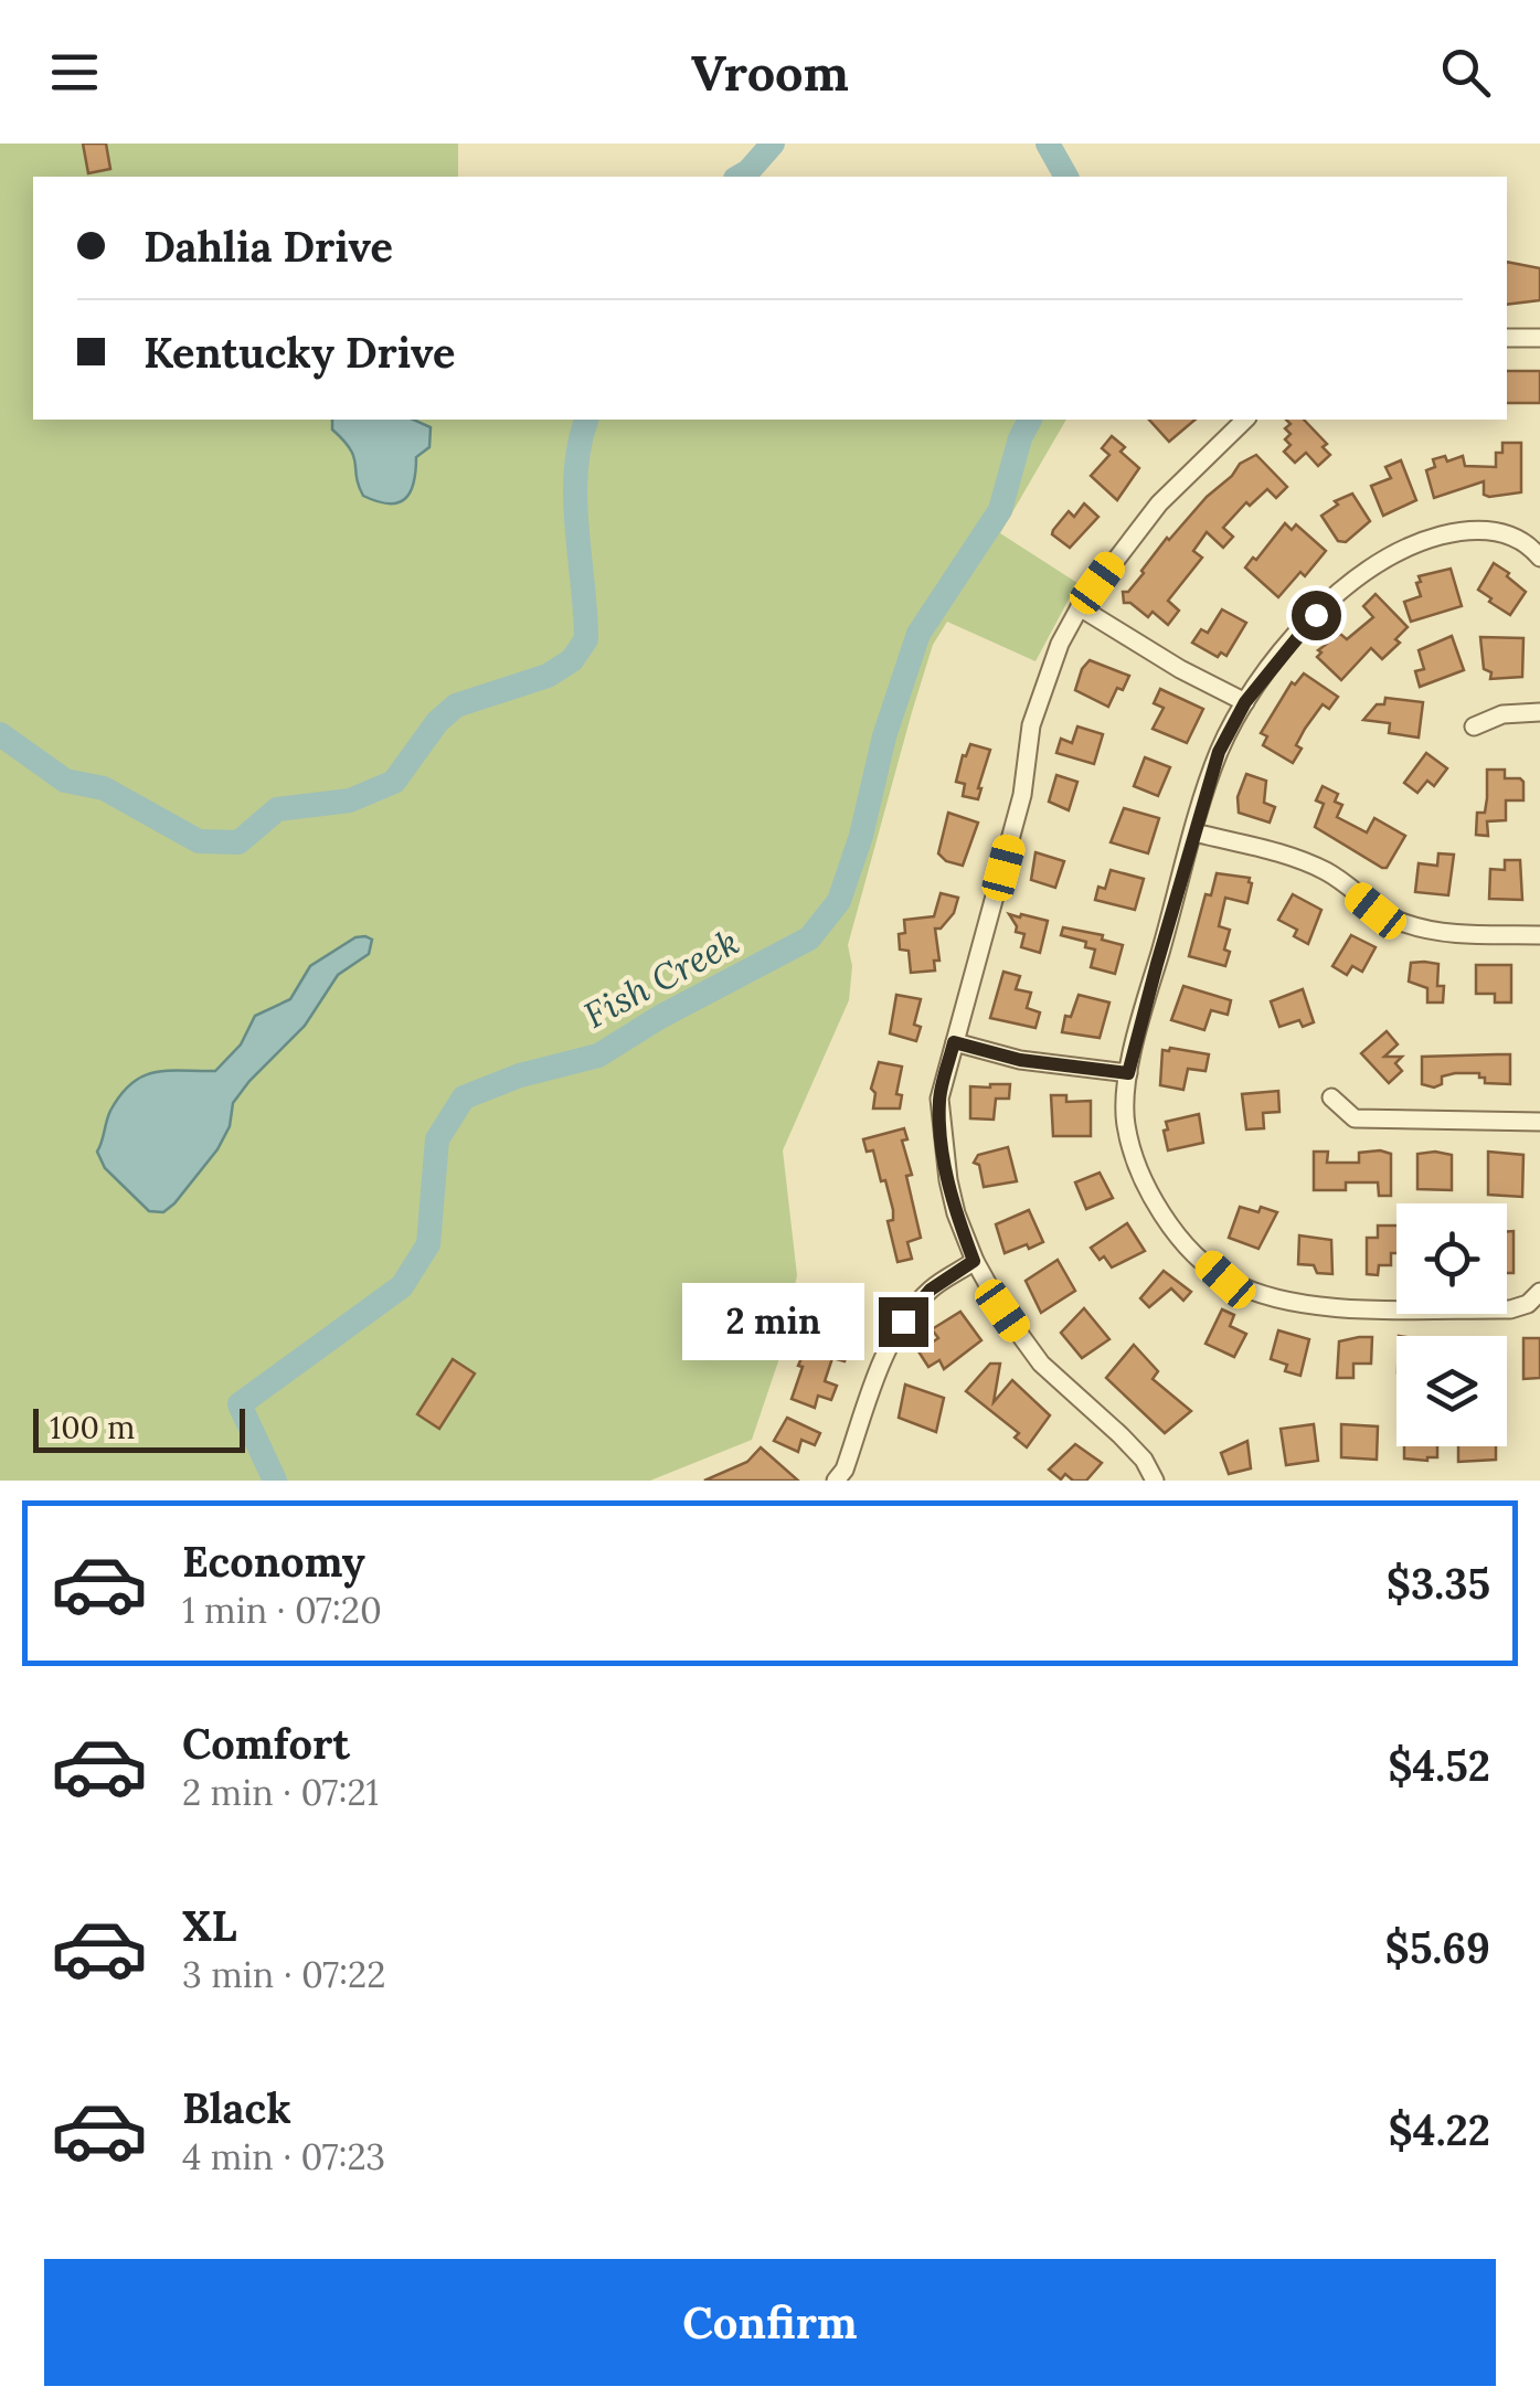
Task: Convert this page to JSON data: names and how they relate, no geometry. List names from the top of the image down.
{
  "water": ["Fish Creek"],
  "scale_bar": "100 m",
  "page": {
    "header": "Vroom",
    "banner": ["Dahlia Drive", "Kentucky Drive"],
    "bubble": "2 min",
    "scale": "100 m",
    "list": [
      {
        "name": "Economy",
        "note": "1 min · 07:20",
        "value": "$3.35"
      },
      {
        "name": "Comfort",
        "note": "2 min · 07:21",
        "value": "$4.52"
      },
      {
        "name": "XL",
        "note": "3 min · 07:22",
        "value": "$5.69"
      },
      {
        "name": "Black",
        "note": "4 min · 07:23",
        "value": "$4.22"
      }
    ],
    "buttons": "Confirm"
  }
}
